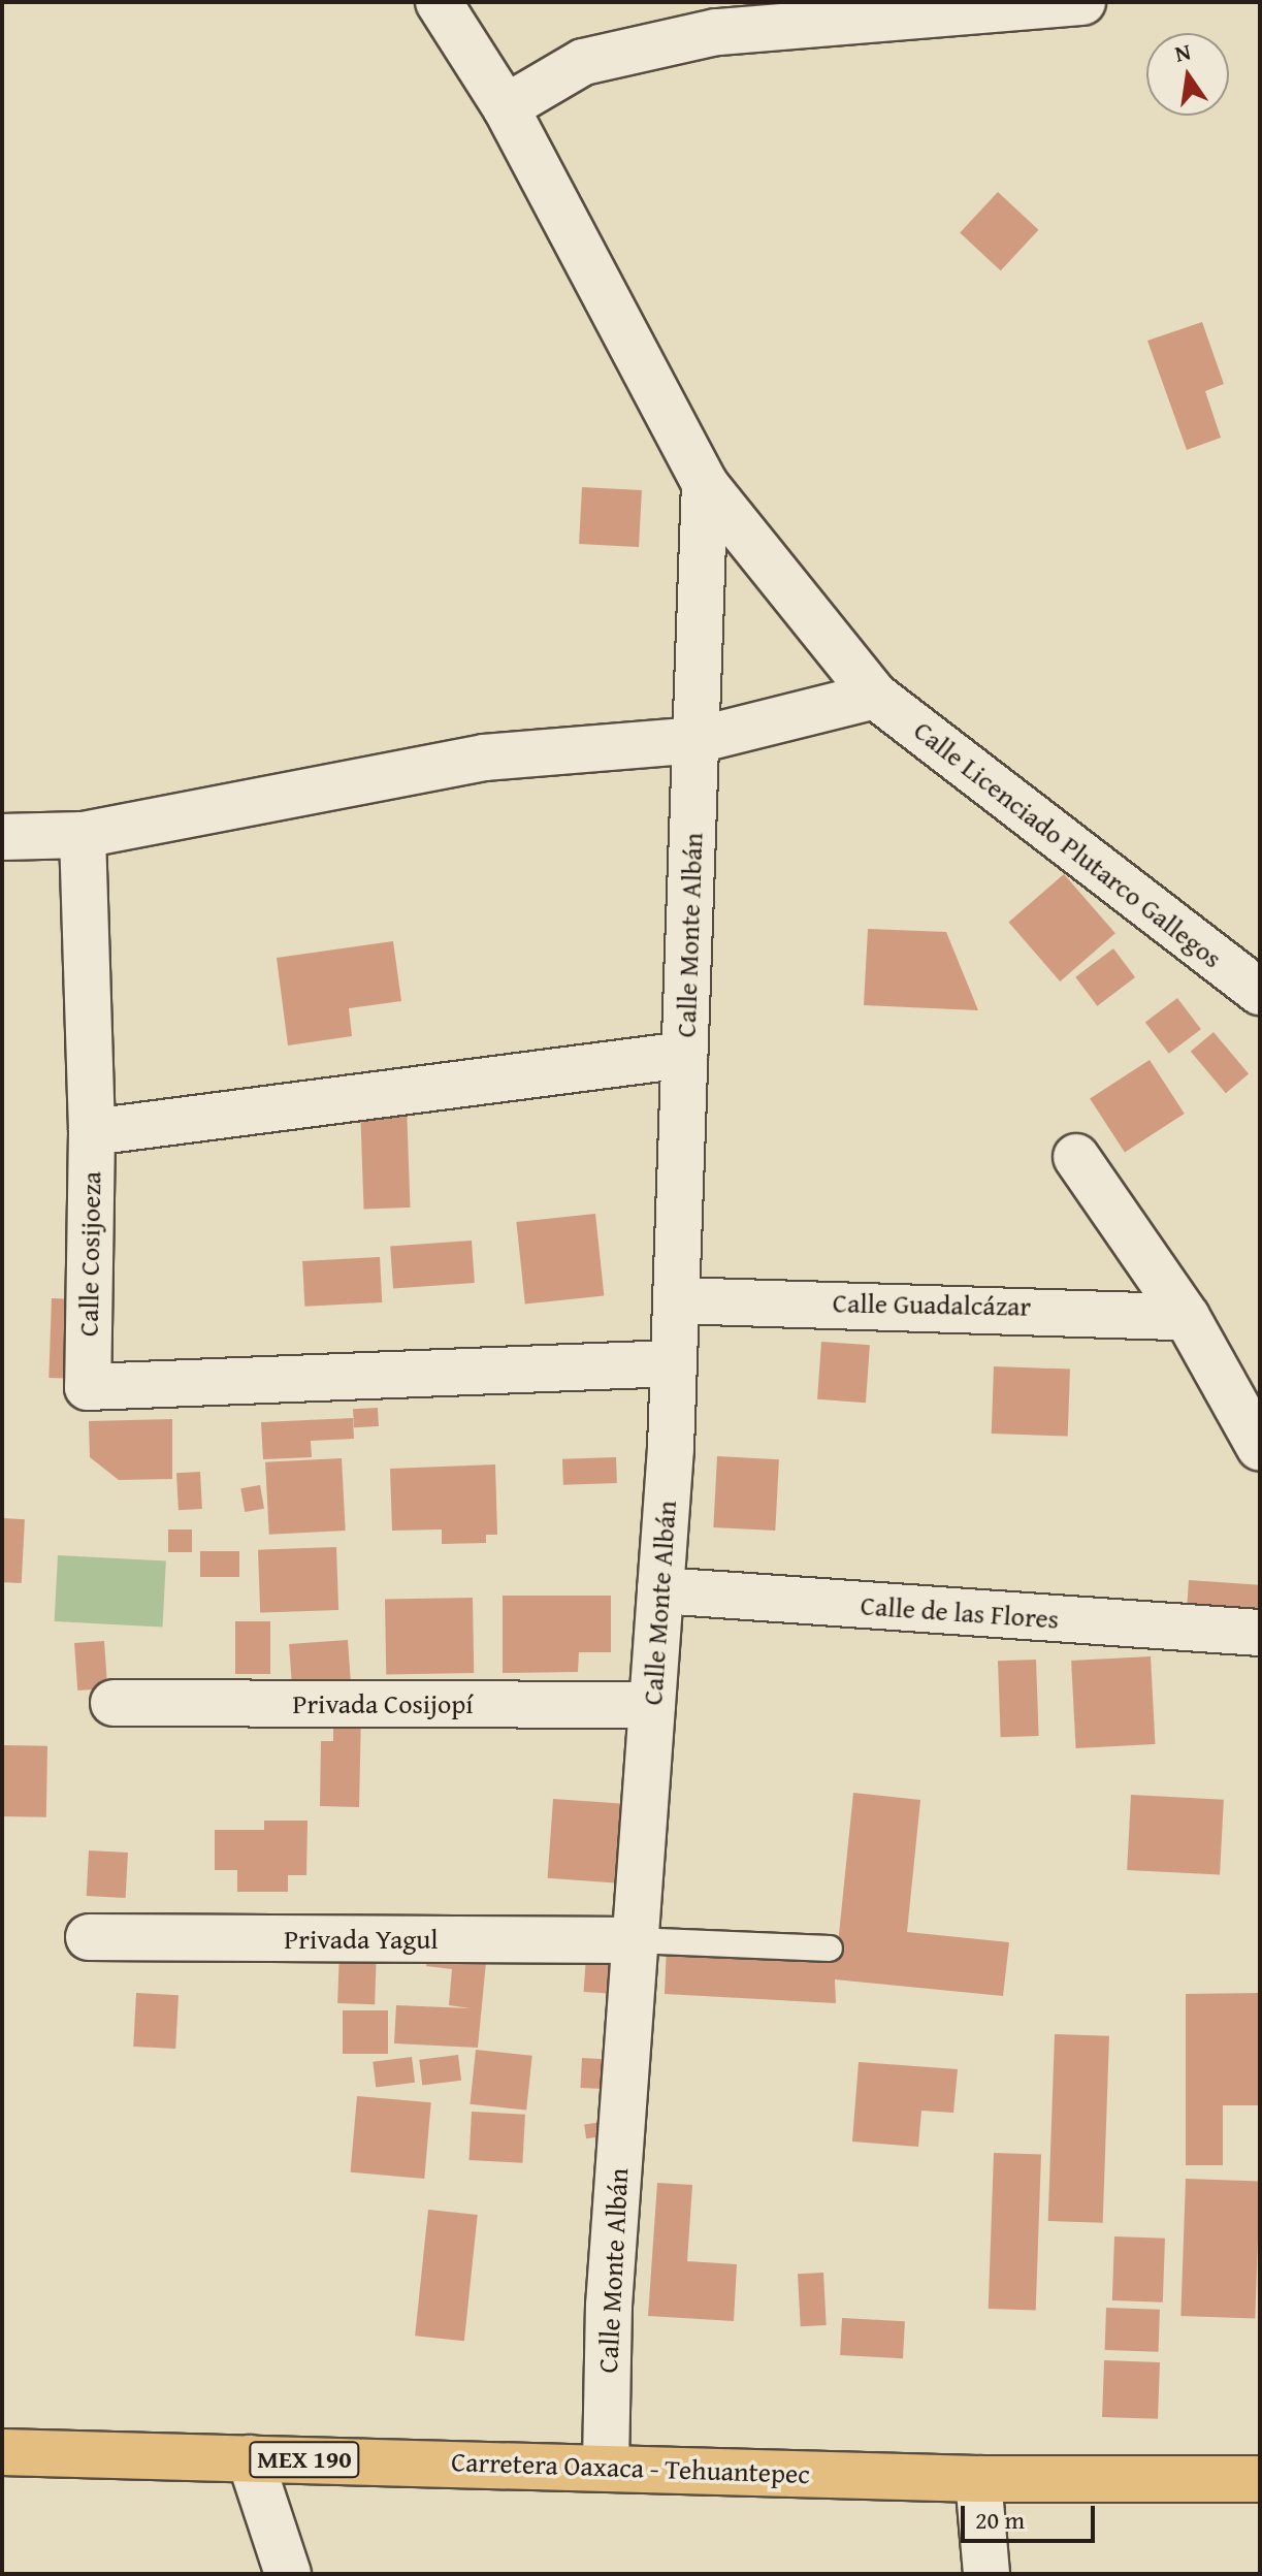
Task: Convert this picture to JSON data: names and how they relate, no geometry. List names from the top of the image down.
{
  "streets": {
    "main road": ["MEX 190", "Carretera Oaxaca - Tehuantepec"],
    "street": [
      "Calle Licenciado Plutarco Gallegos",
      "Calle Monte Albán",
      "Calle Cosijoeza",
      "Calle Guadalcázar",
      "Calle de las Flores",
      "Privada Cosijopí",
      "Privada Yagul"
    ]
  },
  "crossings": [
    ["Calle Licenciado Plutarco Gallegos", "Calle Monte Albán"],
    ["Calle Monte Albán", "Calle Cosijoeza"],
    ["Calle Monte Albán", "Calle Guadalcázar"],
    ["Calle Monte Albán", "Calle de las Flores"],
    ["Calle Monte Albán", "Privada Cosijopí"],
    ["Calle Monte Albán", "Privada Yagul"],
    ["Calle Monte Albán", "Carretera Oaxaca - Tehuantepec"]
  ],
  "scale_bar": "20 m",
  "north": "top"
}
